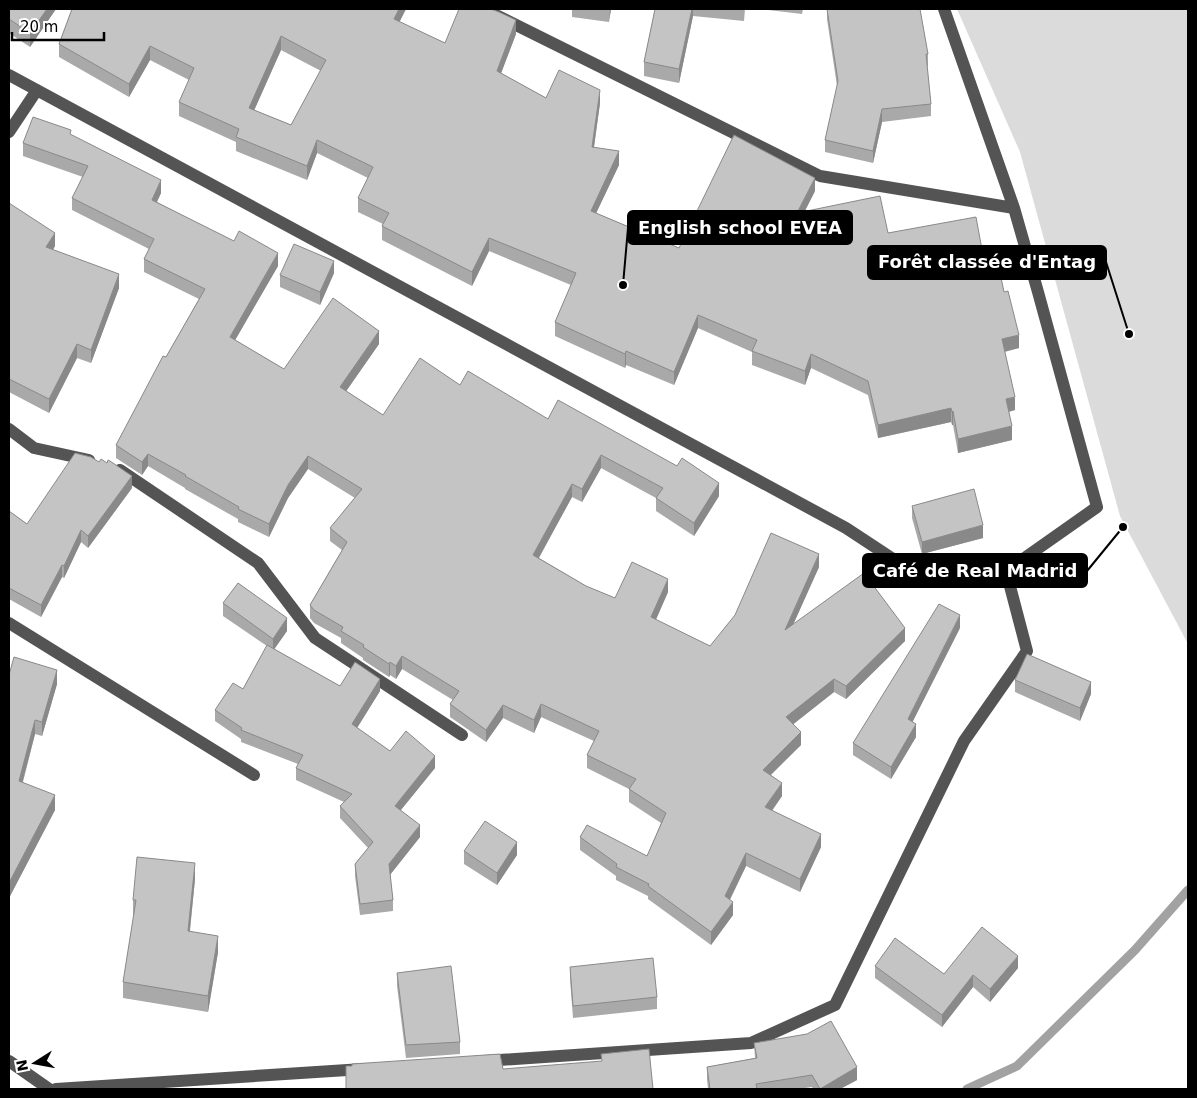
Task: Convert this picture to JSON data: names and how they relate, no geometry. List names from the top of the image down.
{
  "places": ["English school EVEA", "Forêt classée d'Entag", "Café de Real Madrid"],
  "scale_bar": "20 m",
  "north": "left"
}
